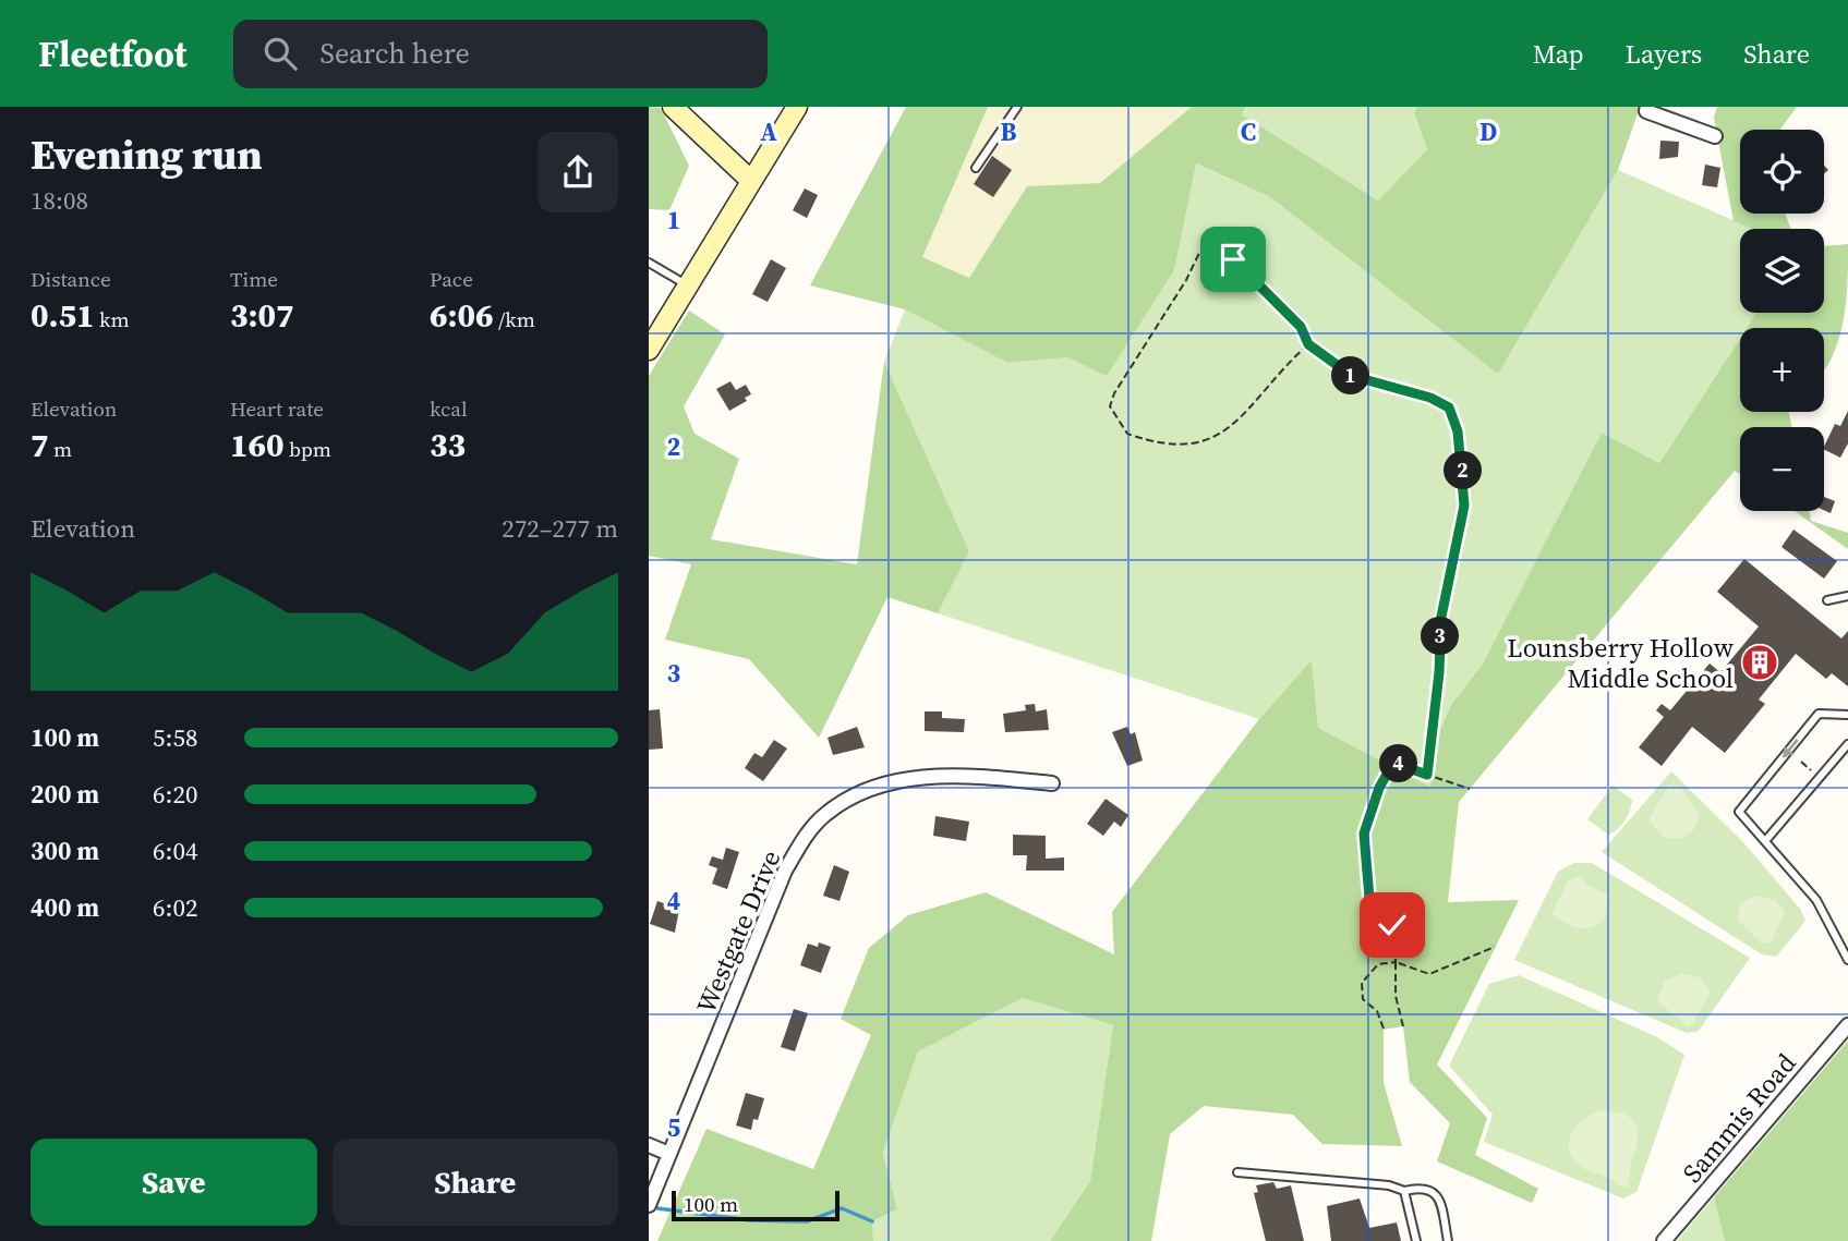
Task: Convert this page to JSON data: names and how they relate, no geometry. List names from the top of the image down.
{
  "streets": {
    "street": ["Westgate Drive", "Sammis Road"]
  },
  "places": {
    "building": ["Lounsberry Hollow Middle School"]
  },
  "scale_bar": "100 m",
  "page": {
    "header": "Fleetfoot",
    "search": "Search here",
    "nav": ["Map", "Layers", "Share"],
    "heading": ["Evening run", "18:08"],
    "map_buttons": ["+", "−"],
    "stats": [
      ["Distance", "0.51 km"],
      ["Time", "3:07"],
      ["Pace", "6:06 /km"],
      ["Elevation", "7 m"],
      ["Heart rate", "160 bpm"],
      ["kcal", "33"]
    ],
    "pins": [
      "1",
      "2",
      "3",
      "4"
    ],
    "chart": ["Elevation", "272–277 m"],
    "list": [
      {
        "name": "100 m",
        "note": "5:58"
      },
      {
        "name": "200 m",
        "note": "6:20"
      },
      {
        "name": "300 m",
        "note": "6:04"
      },
      {
        "name": "400 m",
        "note": "6:02"
      }
    ],
    "buttons": ["Save", "Share"],
    "scale": "100 m"
  },
  "grid": {
    "columns": [
      "A",
      "B",
      "C",
      "D"
    ],
    "rows": [
      "1",
      "2",
      "3",
      "4",
      "5"
    ]
  }
}
